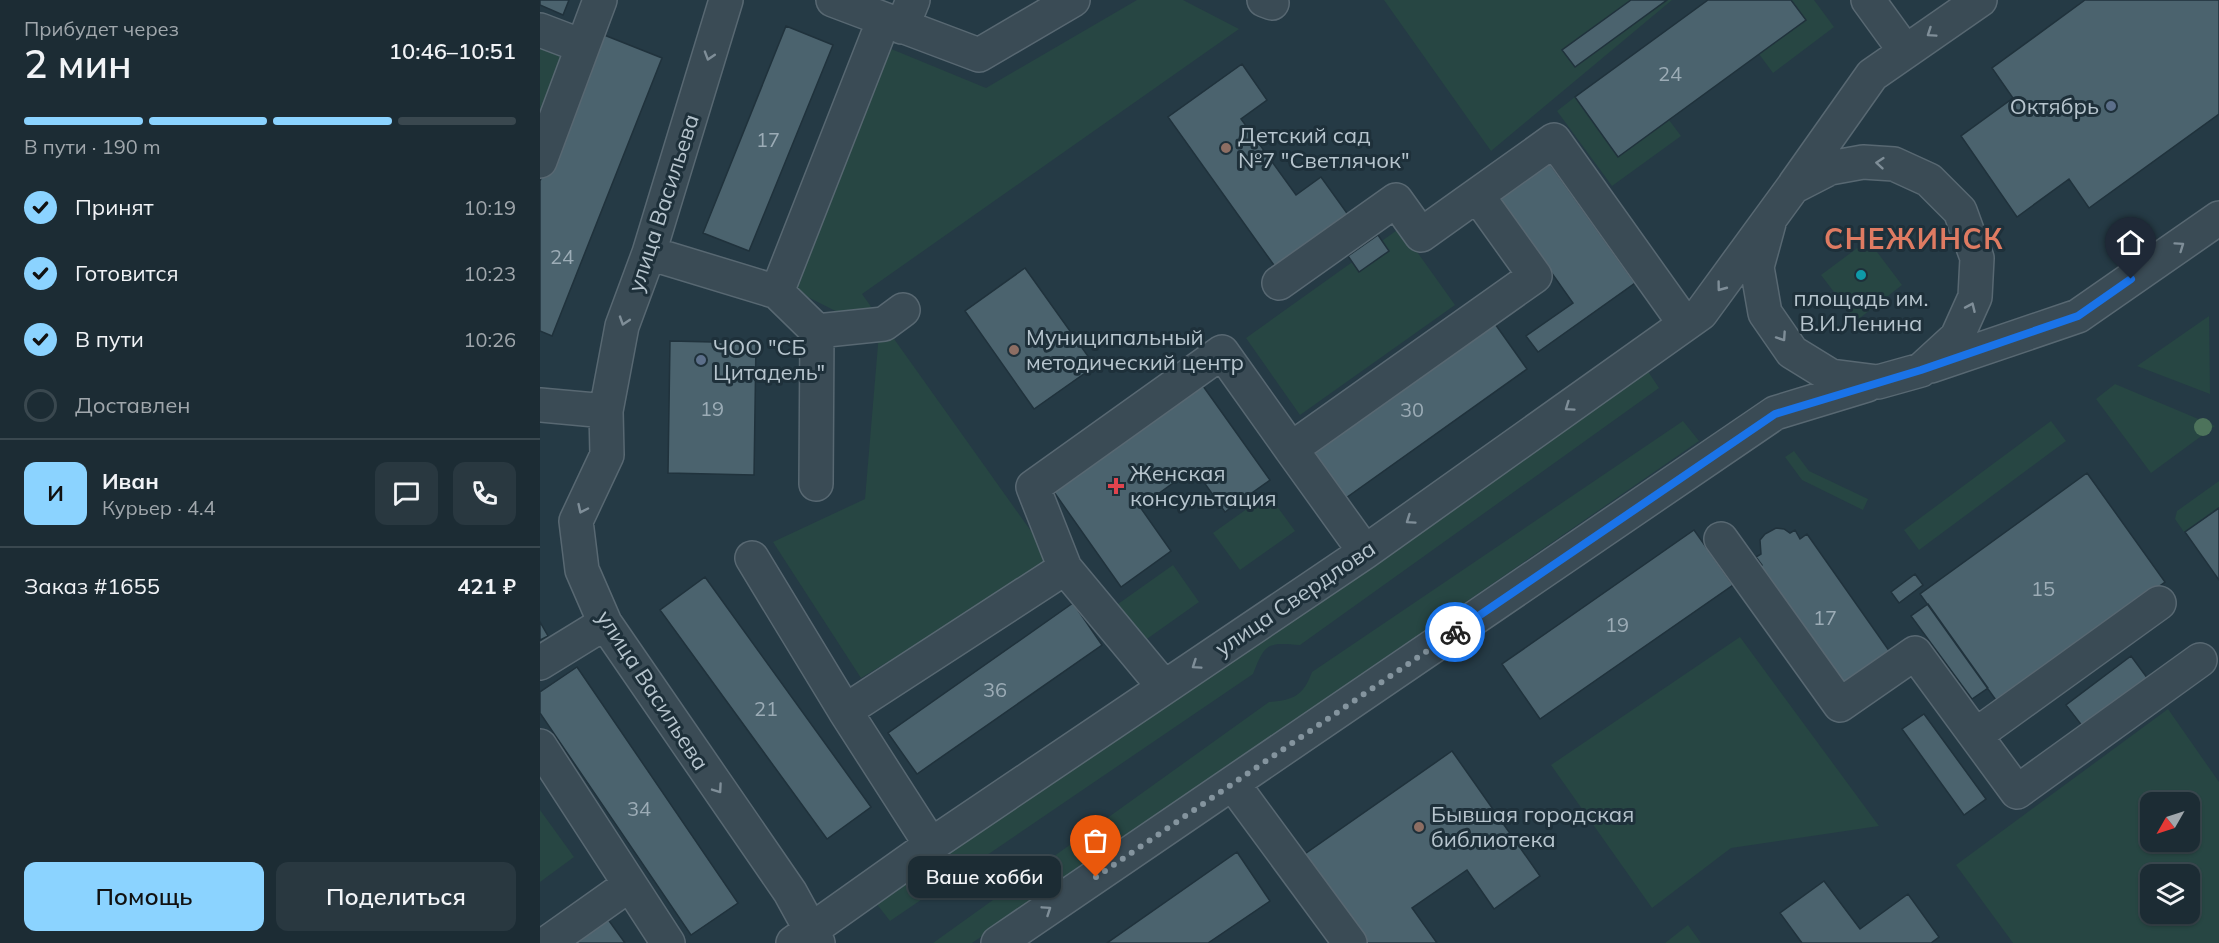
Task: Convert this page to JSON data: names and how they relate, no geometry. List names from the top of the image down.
{
  "streets": {
    "street": ["улица Васильева", "улица Свердлова"]
  },
  "crossings": [
    ["улица Васильева", "улица Свердлова"]
  ],
  "one_way": ["улица Васильева"],
  "districts": ["СНЕЖИНСК"],
  "places": {
    "other": [
      "Октябрь",
      "Детский сад №7 \"Светлячок\"",
      "площадь им. В.И.Ленина",
      "Муниципальный методический центр",
      "ЧОО \"СБ Цитадель\"",
      "Бывшая городская библиотека",
      "Ваше хобби"
    ],
    "health": ["Женская консультация"]
  },
  "house_numbers": [
    "24",
    "17",
    "24",
    "19",
    "30",
    "15",
    "17",
    "19",
    "36",
    "21",
    "34"
  ],
  "north": "bottom left",
  "page": {
    "heading": ["2 мин", "Прибудет через", "10:46–10:51"],
    "panel": [
      "Иван",
      "Курьер · 4.4",
      "Заказ #1655",
      "421 ₽"
    ],
    "bar": "В пути · 190 m",
    "list": [
      ["Принят", "10:19"],
      ["Готовится", "10:23"],
      ["В пути", "10:26"],
      "Доставлен"
    ],
    "round": "И",
    "buttons": ["Помощь", "Поделиться"],
    "bubble": "Ваше хобби"
  }
}
